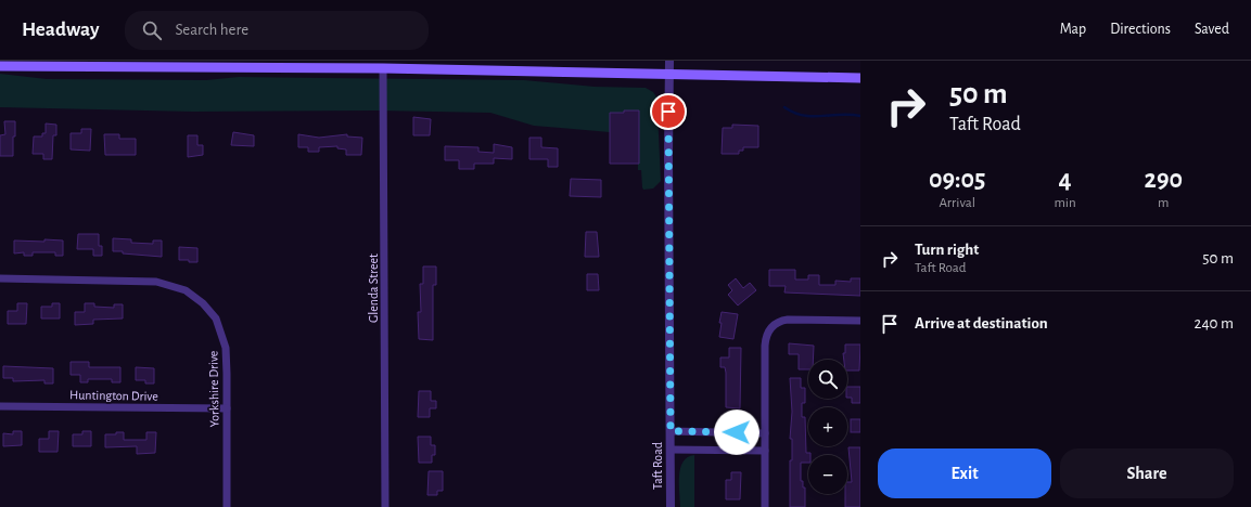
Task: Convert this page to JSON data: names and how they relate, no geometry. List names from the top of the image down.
{
  "streets": {
    "street": [
      "Glenda Street",
      "Yorkshire Drive",
      "Huntington Drive",
      "Taft Road"
    ]
  },
  "crossings": [
    ["Yorkshire Drive", "Huntington Drive"]
  ],
  "page": {
    "header": "Headway",
    "search": "Search here",
    "nav": ["Map", "Directions", "Saved"],
    "turn": ["50 m", "Taft Road"],
    "eta": [
      "09:05",
      "Arrival",
      "4",
      "min",
      "290",
      "m"
    ],
    "list": [
      {
        "name": "Turn right",
        "note": "Taft Road",
        "value": "50 m"
      },
      {
        "name": "Arrive at destination",
        "value": "240 m"
      }
    ],
    "map_buttons": ["+", "−"],
    "buttons": ["Exit", "Share"]
  }
}
